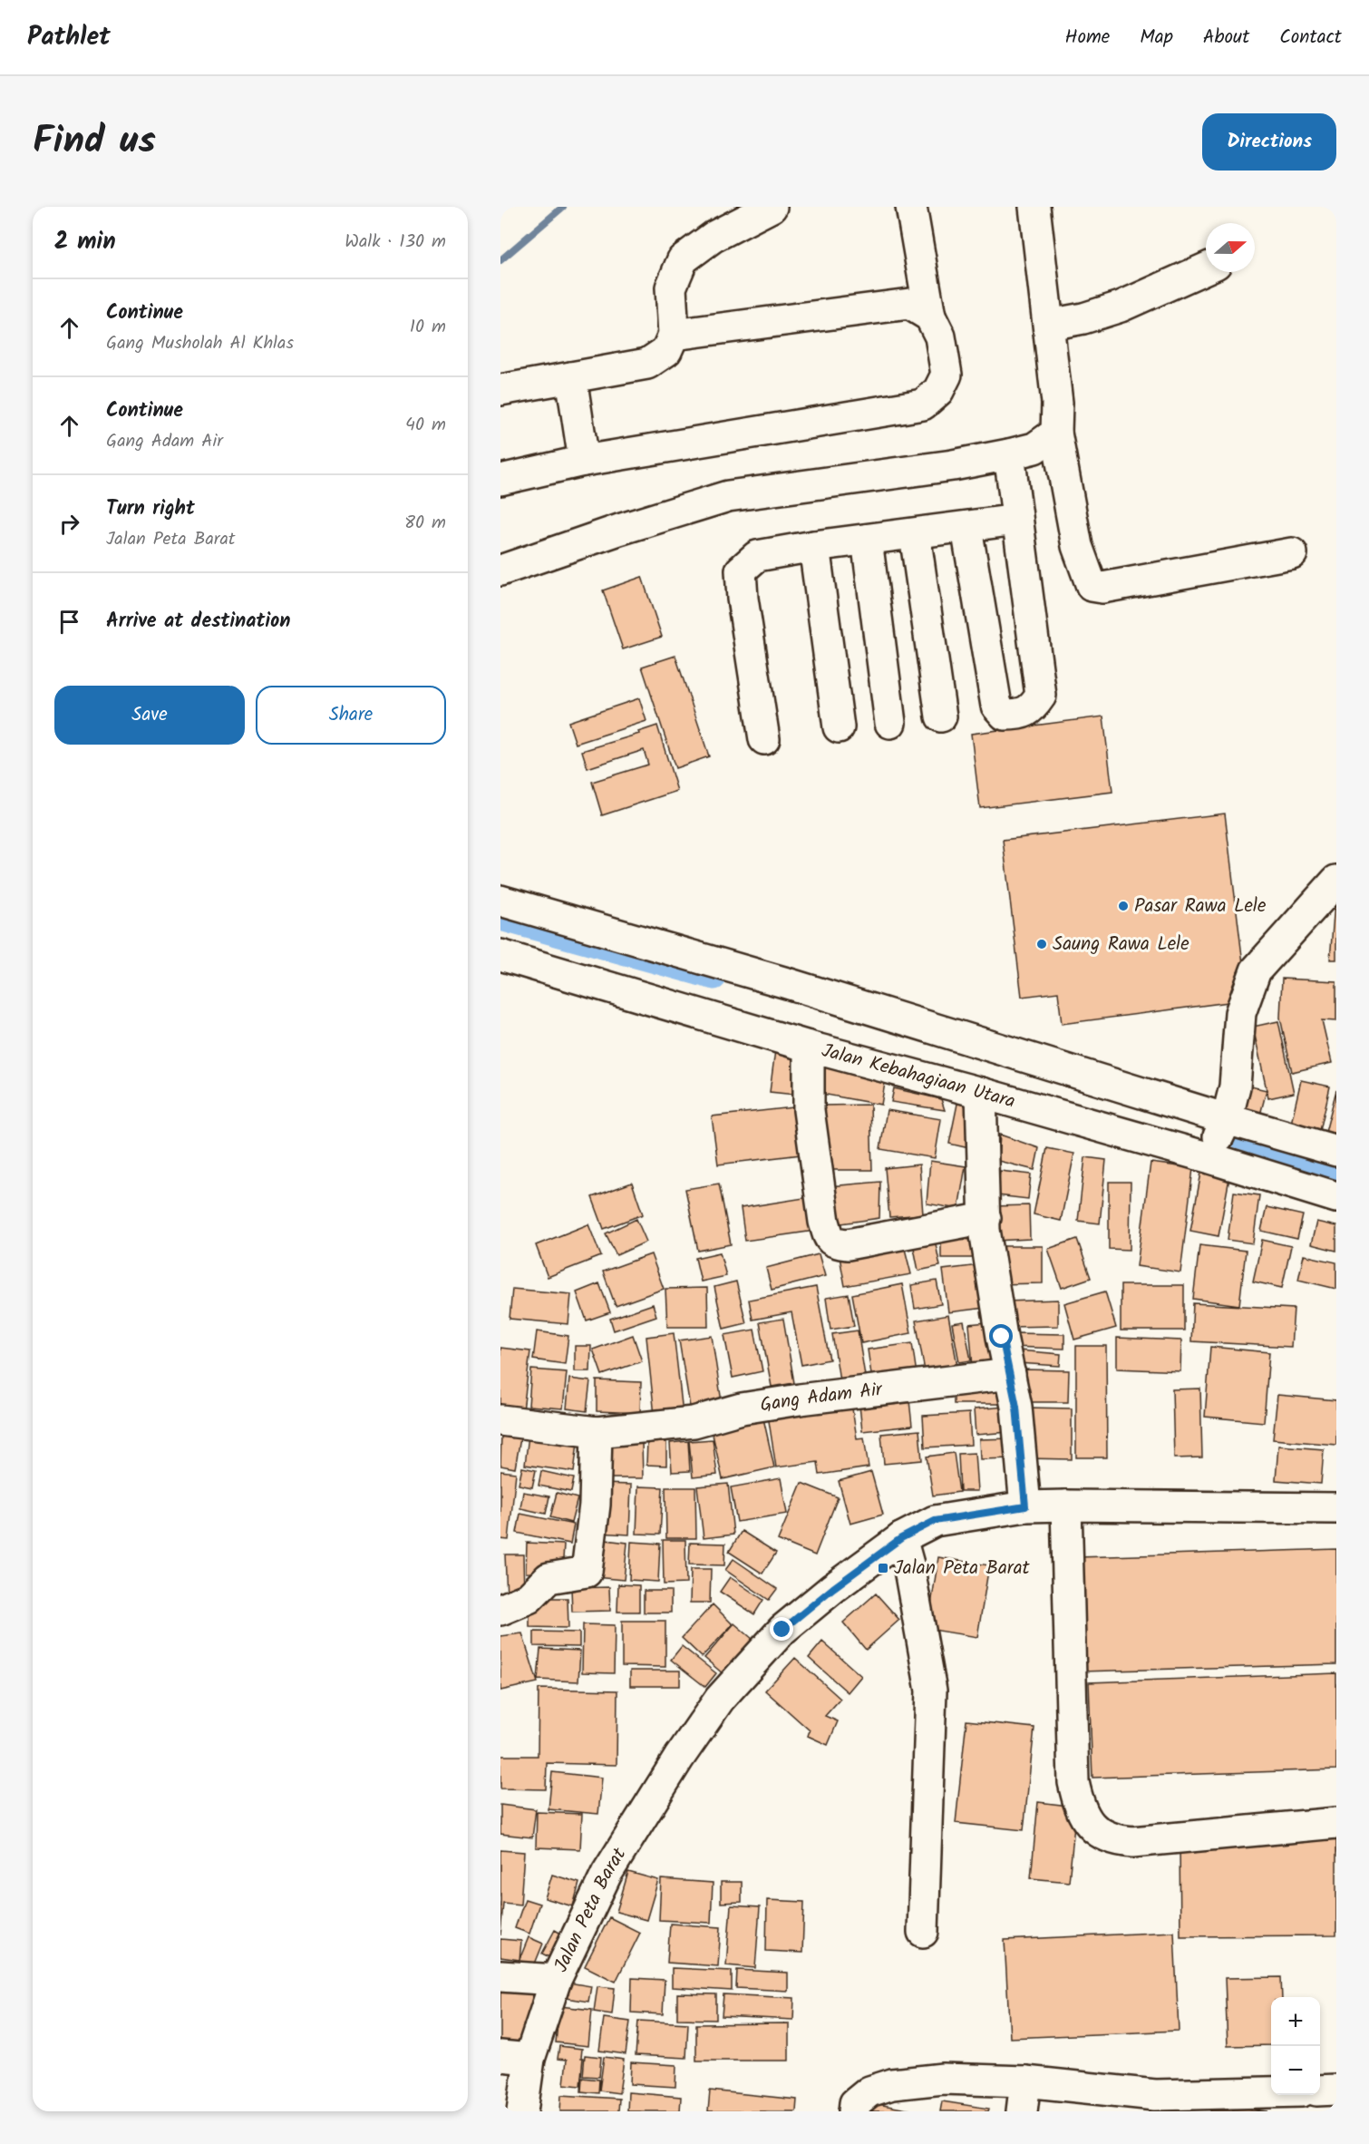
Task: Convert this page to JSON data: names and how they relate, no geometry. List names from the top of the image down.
{
  "streets": {
    "street": ["Jalan Kebahagiaan Utara", "Gang Adam Air", "Jalan Peta Barat"]
  },
  "places": {
    "other": ["Pasar Rawa Lele", "Saung Rawa Lele"],
    "transit": ["Jalan Peta Barat"]
  },
  "north": "right",
  "page": {
    "header": "Pathlet",
    "nav": [
      "Home",
      "Map",
      "About",
      "Contact"
    ],
    "title": "Find us",
    "buttons": [
      "Directions",
      ["Save", "Share"]
    ],
    "heading": ["2 min", "Walk · 130 m"],
    "list": [
      ["Continue", "Gang Musholah Al Khlas", "10 m"],
      ["Continue", "Gang Adam Air", "40 m"],
      ["Turn right", "Jalan Peta Barat", "80 m"],
      "Arrive at destination"
    ],
    "map_buttons": ["+", "−"]
  }
}
